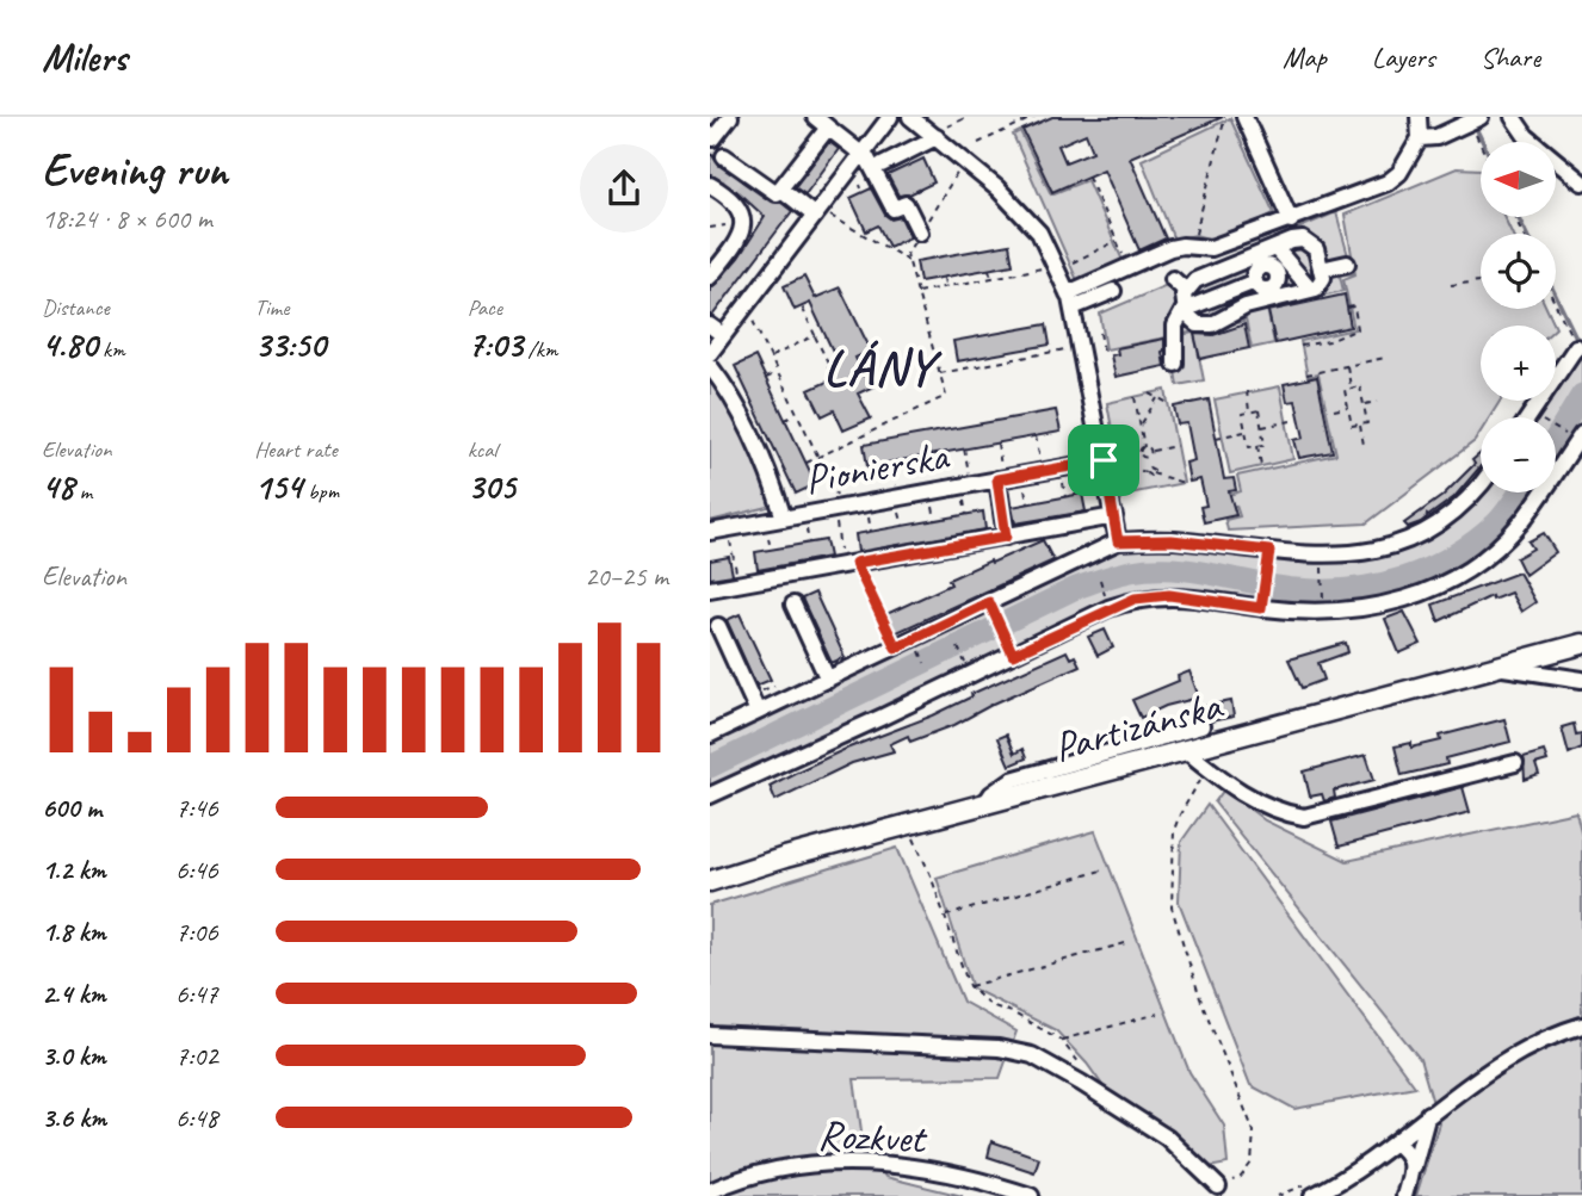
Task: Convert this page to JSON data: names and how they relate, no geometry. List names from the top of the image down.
{
  "streets": {
    "main road": ["Partizánska"],
    "street": ["Pionierska", "Rozkvet"]
  },
  "districts": ["LÁNY"],
  "north": "left",
  "page": {
    "header": "Milers",
    "nav": ["Map", "Layers", "Share"],
    "heading": ["Evening run", "18:24 · 8 × 600 m"],
    "map_buttons": ["+", "−"],
    "stats": [
      ["Distance", "4.80 km"],
      ["Time", "33:50"],
      ["Pace", "7:03 /km"],
      ["Elevation", "48 m"],
      ["Heart rate", "154 bpm"],
      ["kcal", "305"]
    ],
    "chart": ["Elevation", "20–25 m"],
    "list": [
      {
        "name": "600 m",
        "note": "7:46"
      },
      {
        "name": "1.2 km",
        "note": "6:46"
      },
      {
        "name": "1.8 km",
        "note": "7:06"
      },
      {
        "name": "2.4 km",
        "note": "6:47"
      },
      {
        "name": "3.0 km",
        "note": "7:02"
      },
      {
        "name": "3.6 km",
        "note": "6:48"
      }
    ]
  }
}
